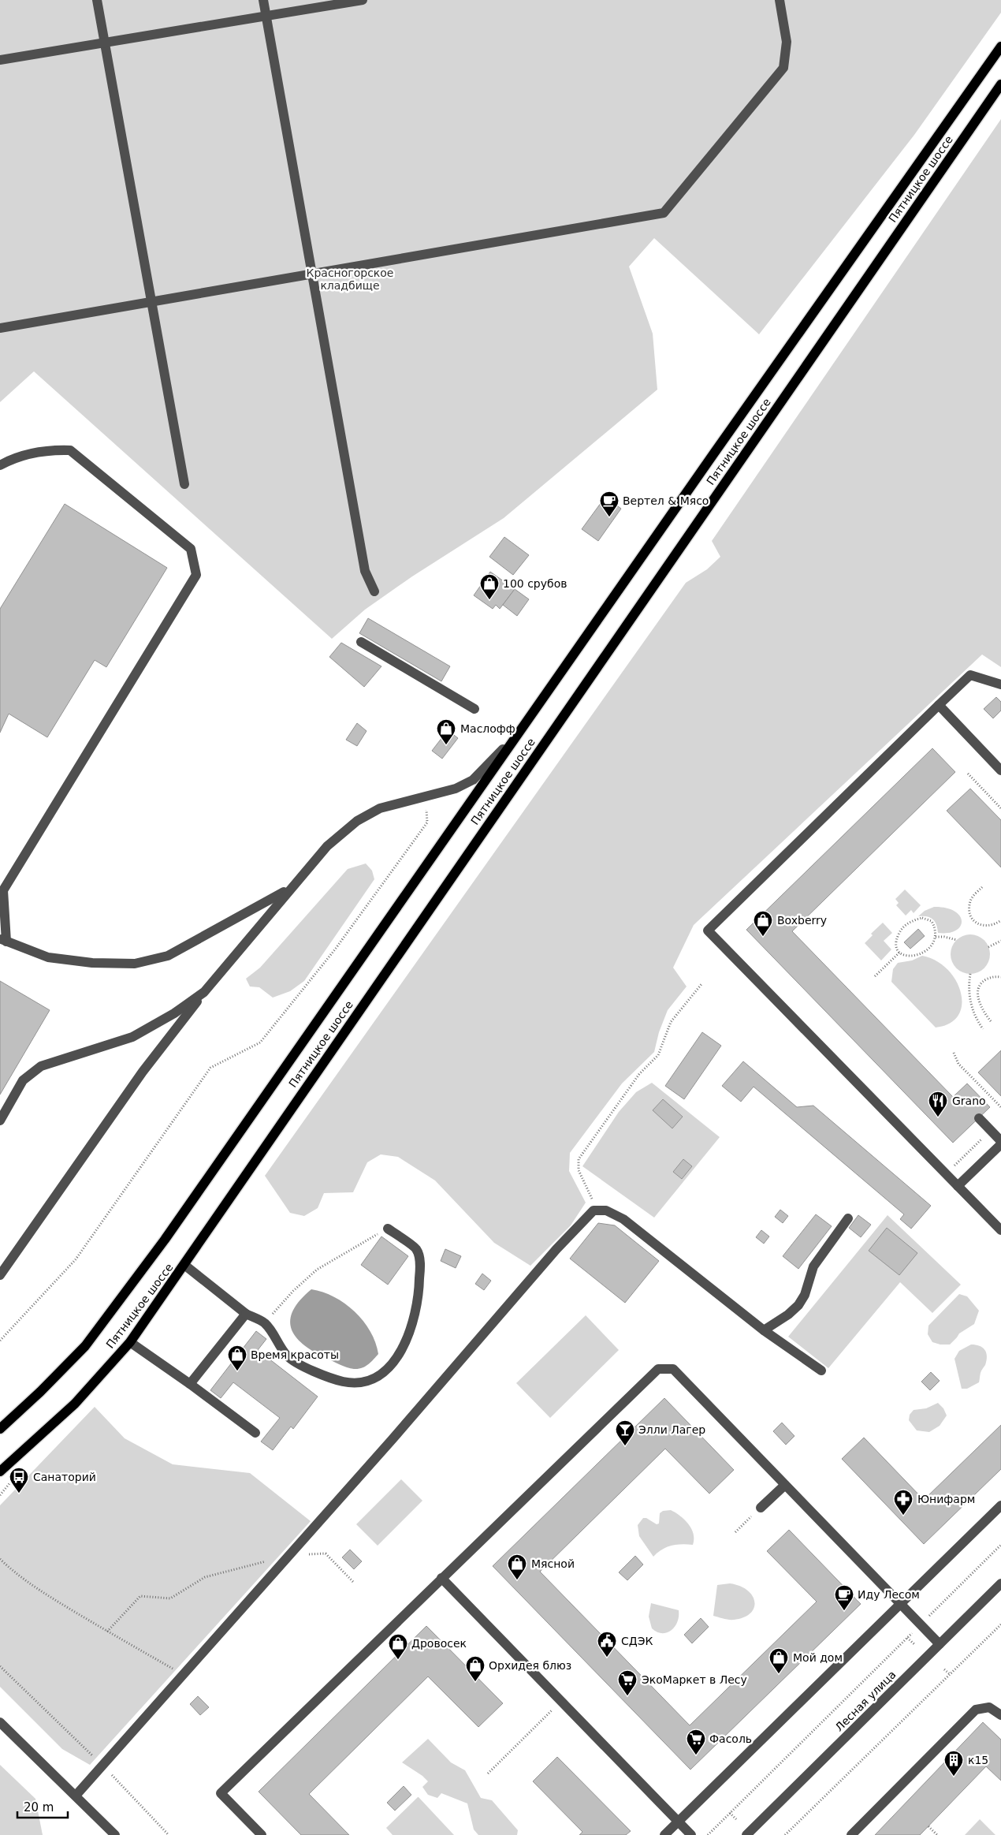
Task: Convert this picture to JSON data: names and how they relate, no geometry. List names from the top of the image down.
{
  "streets": {
    "main road": ["Пятницкое шоссе"],
    "street": ["Лесная улица"]
  },
  "parks": ["Красногорское кладбище"],
  "places": {
    "cafe": ["Вертел & Мясо", "Иду Лесом"],
    "shop": [
      "100 срубов",
      "Маслофф",
      "Boxberry",
      "Время красоты",
      "Мясной",
      "Дровосек",
      "Мой дом",
      "Орхидея блюз"
    ],
    "restaurant": ["Grano"],
    "bar": ["Элли Лагер"],
    "bus stop": ["Санаторий"],
    "pharmacy": ["Юнифарм"],
    "public building": ["СДЭК"],
    "supermarket": ["ЭкоМаркет в Лесу", "Фасоль"],
    "building": ["к15"]
  },
  "scale_bar": "20 m"
}
